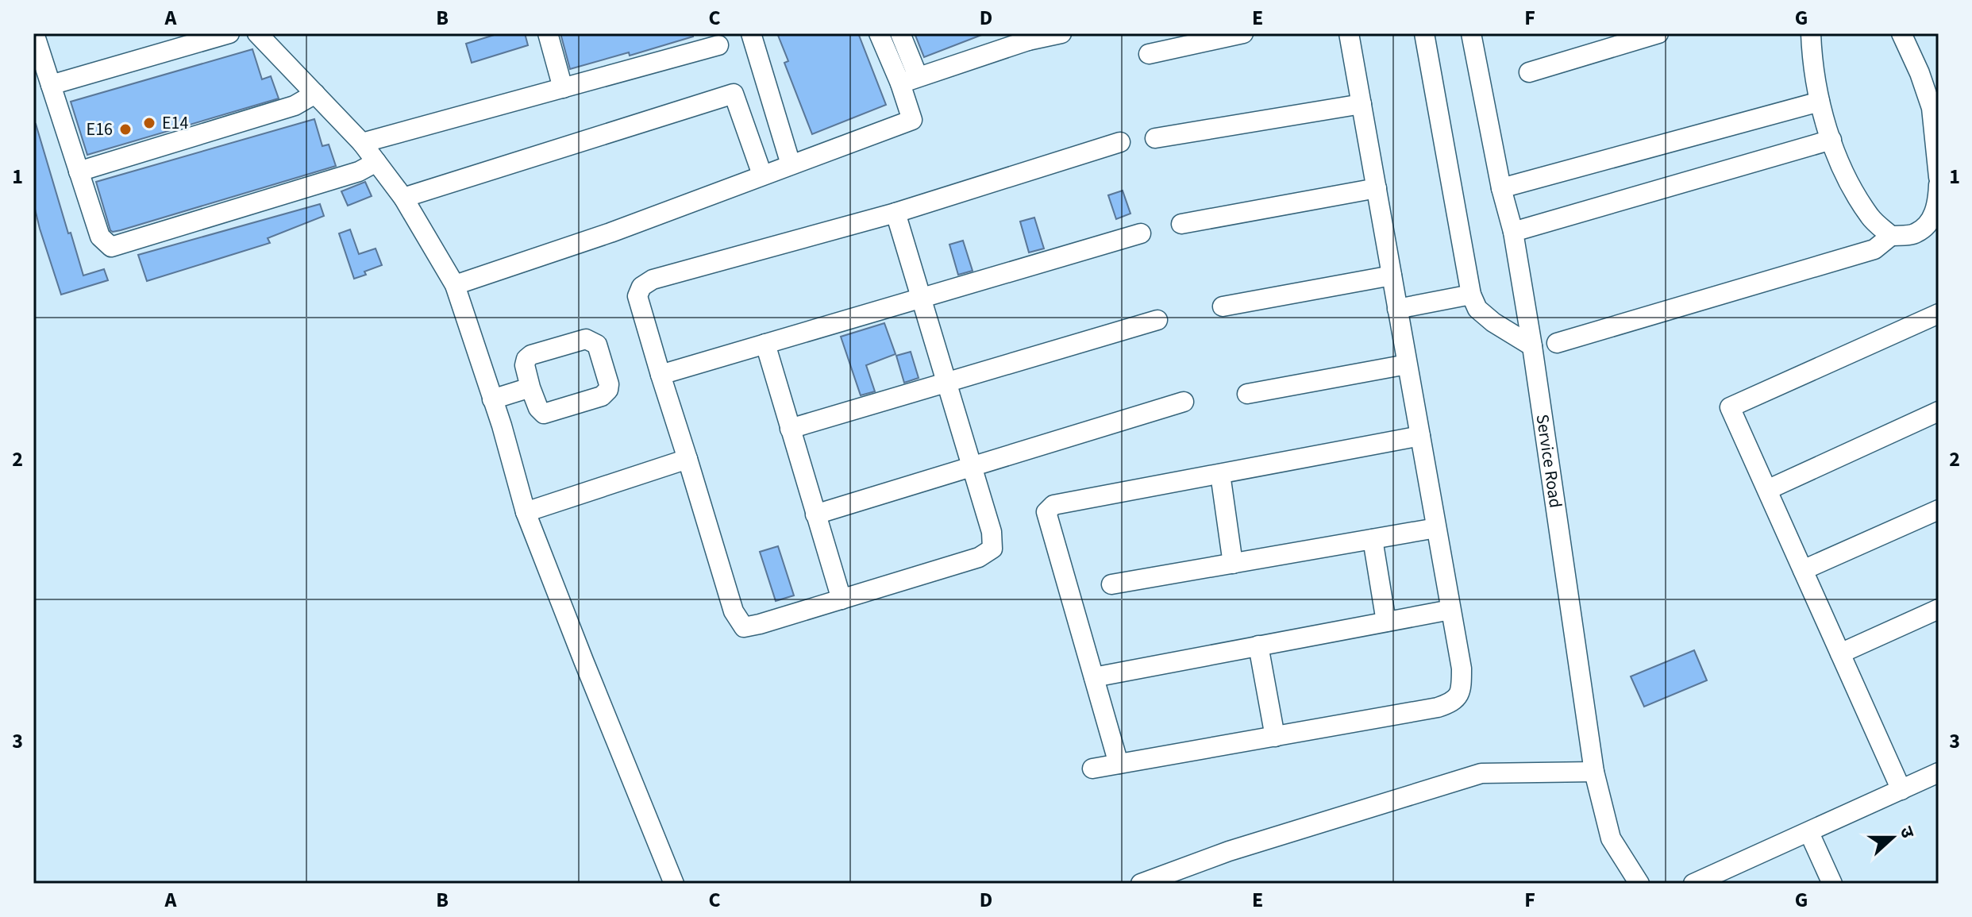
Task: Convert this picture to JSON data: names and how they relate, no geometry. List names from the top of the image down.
{
  "streets": {
    "street": ["Service Road"]
  },
  "places": ["E14", "E16"],
  "north": "right",
  "grid": {
    "columns": [
      "A",
      "B",
      "C",
      "D",
      "E",
      "F",
      "G"
    ],
    "rows": ["1", "2", "3"]
  }
}
